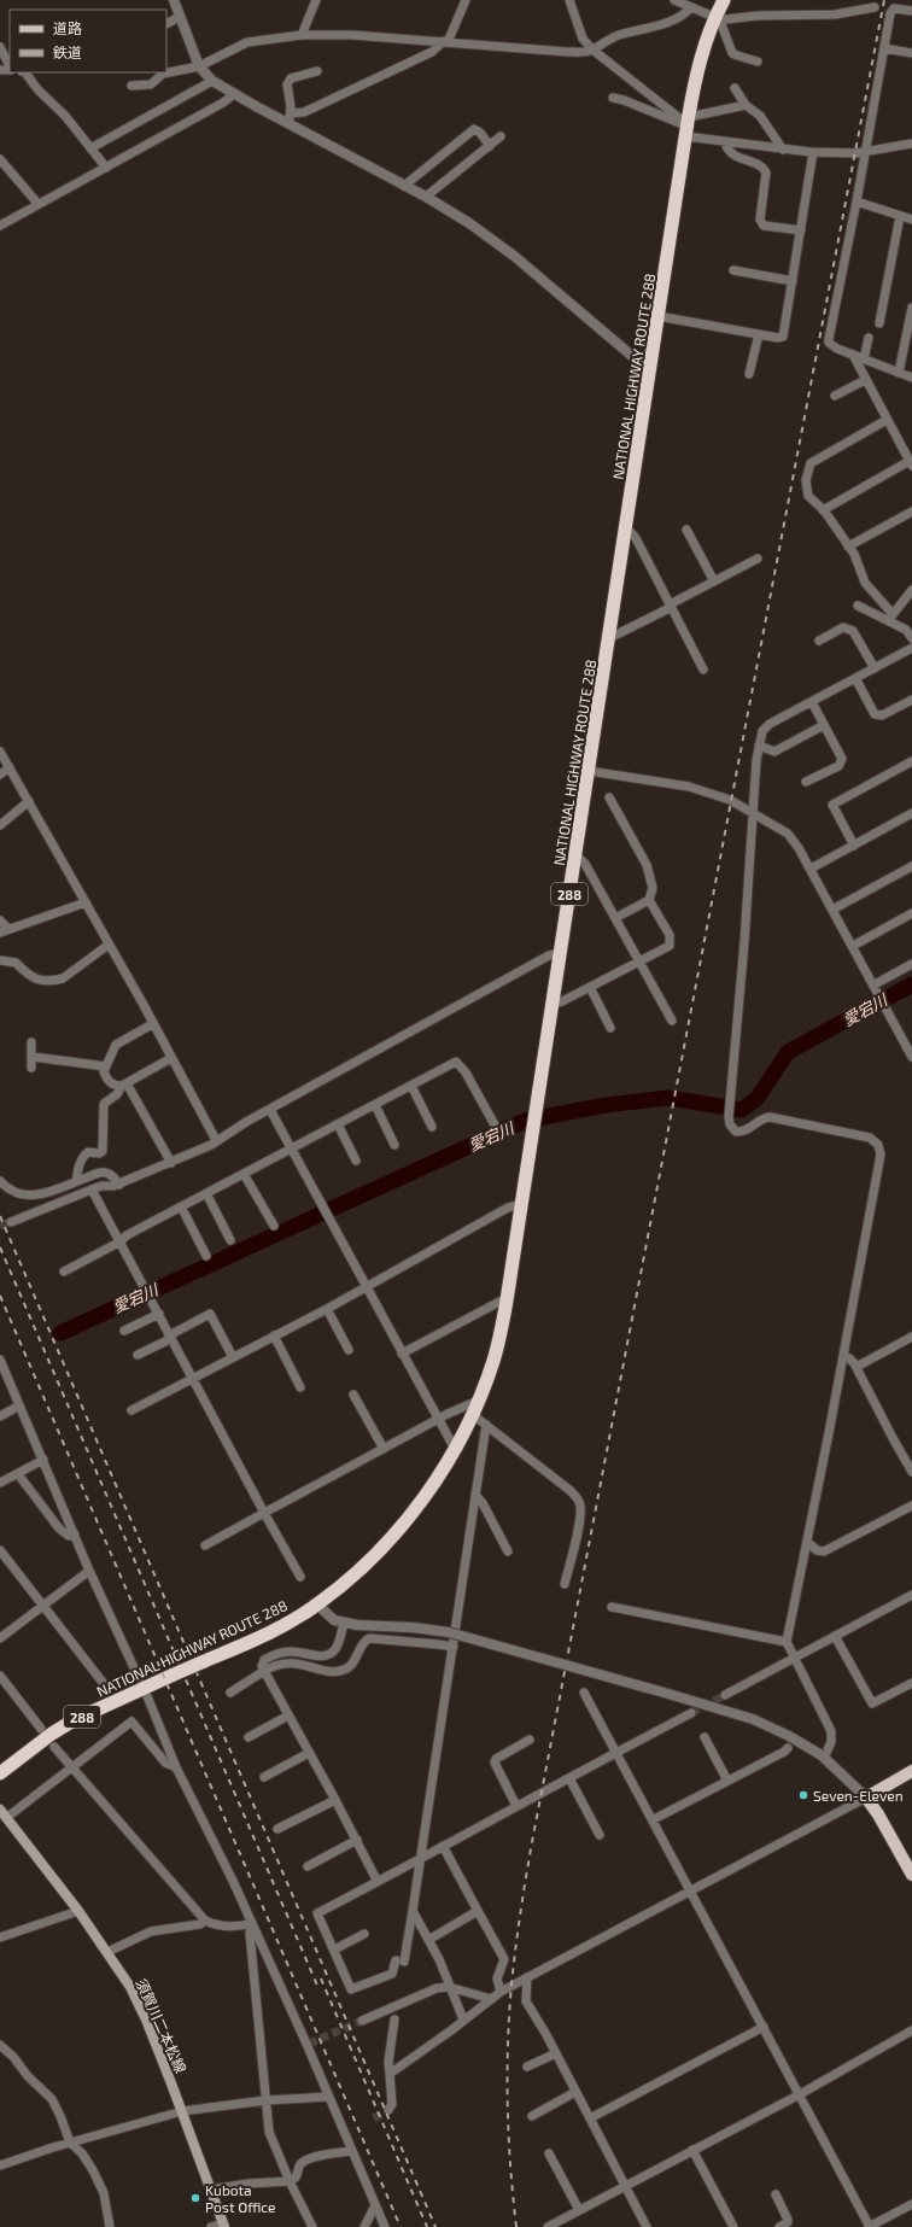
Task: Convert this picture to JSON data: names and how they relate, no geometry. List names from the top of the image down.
{
  "streets": {
    "highway": ["NATIONAL HIGHWAY ROUTE 288", "288"],
    "main road": ["須賀川二本松線"]
  },
  "water": ["愛宕川"],
  "places": ["Seven-Eleven", "Kubota Post Office"],
  "legend": ["道路", "鉄道"]
}
